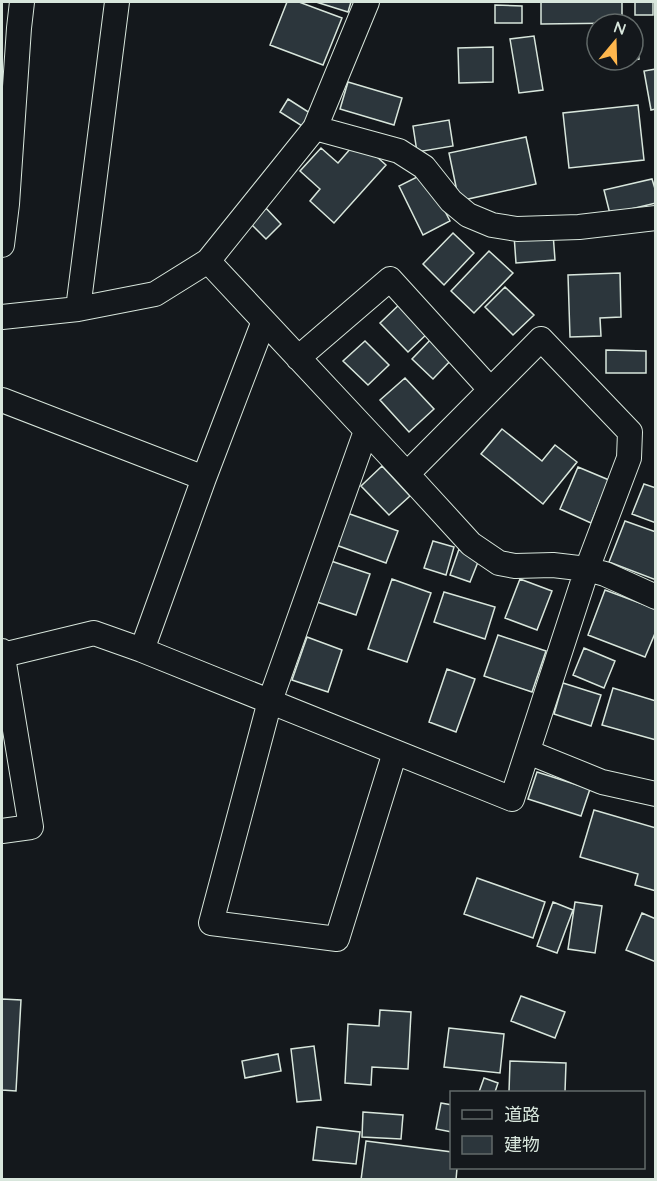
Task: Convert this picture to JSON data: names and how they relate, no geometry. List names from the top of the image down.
{
  "legend": ["道路", "建物"],
  "north": "top"
}
